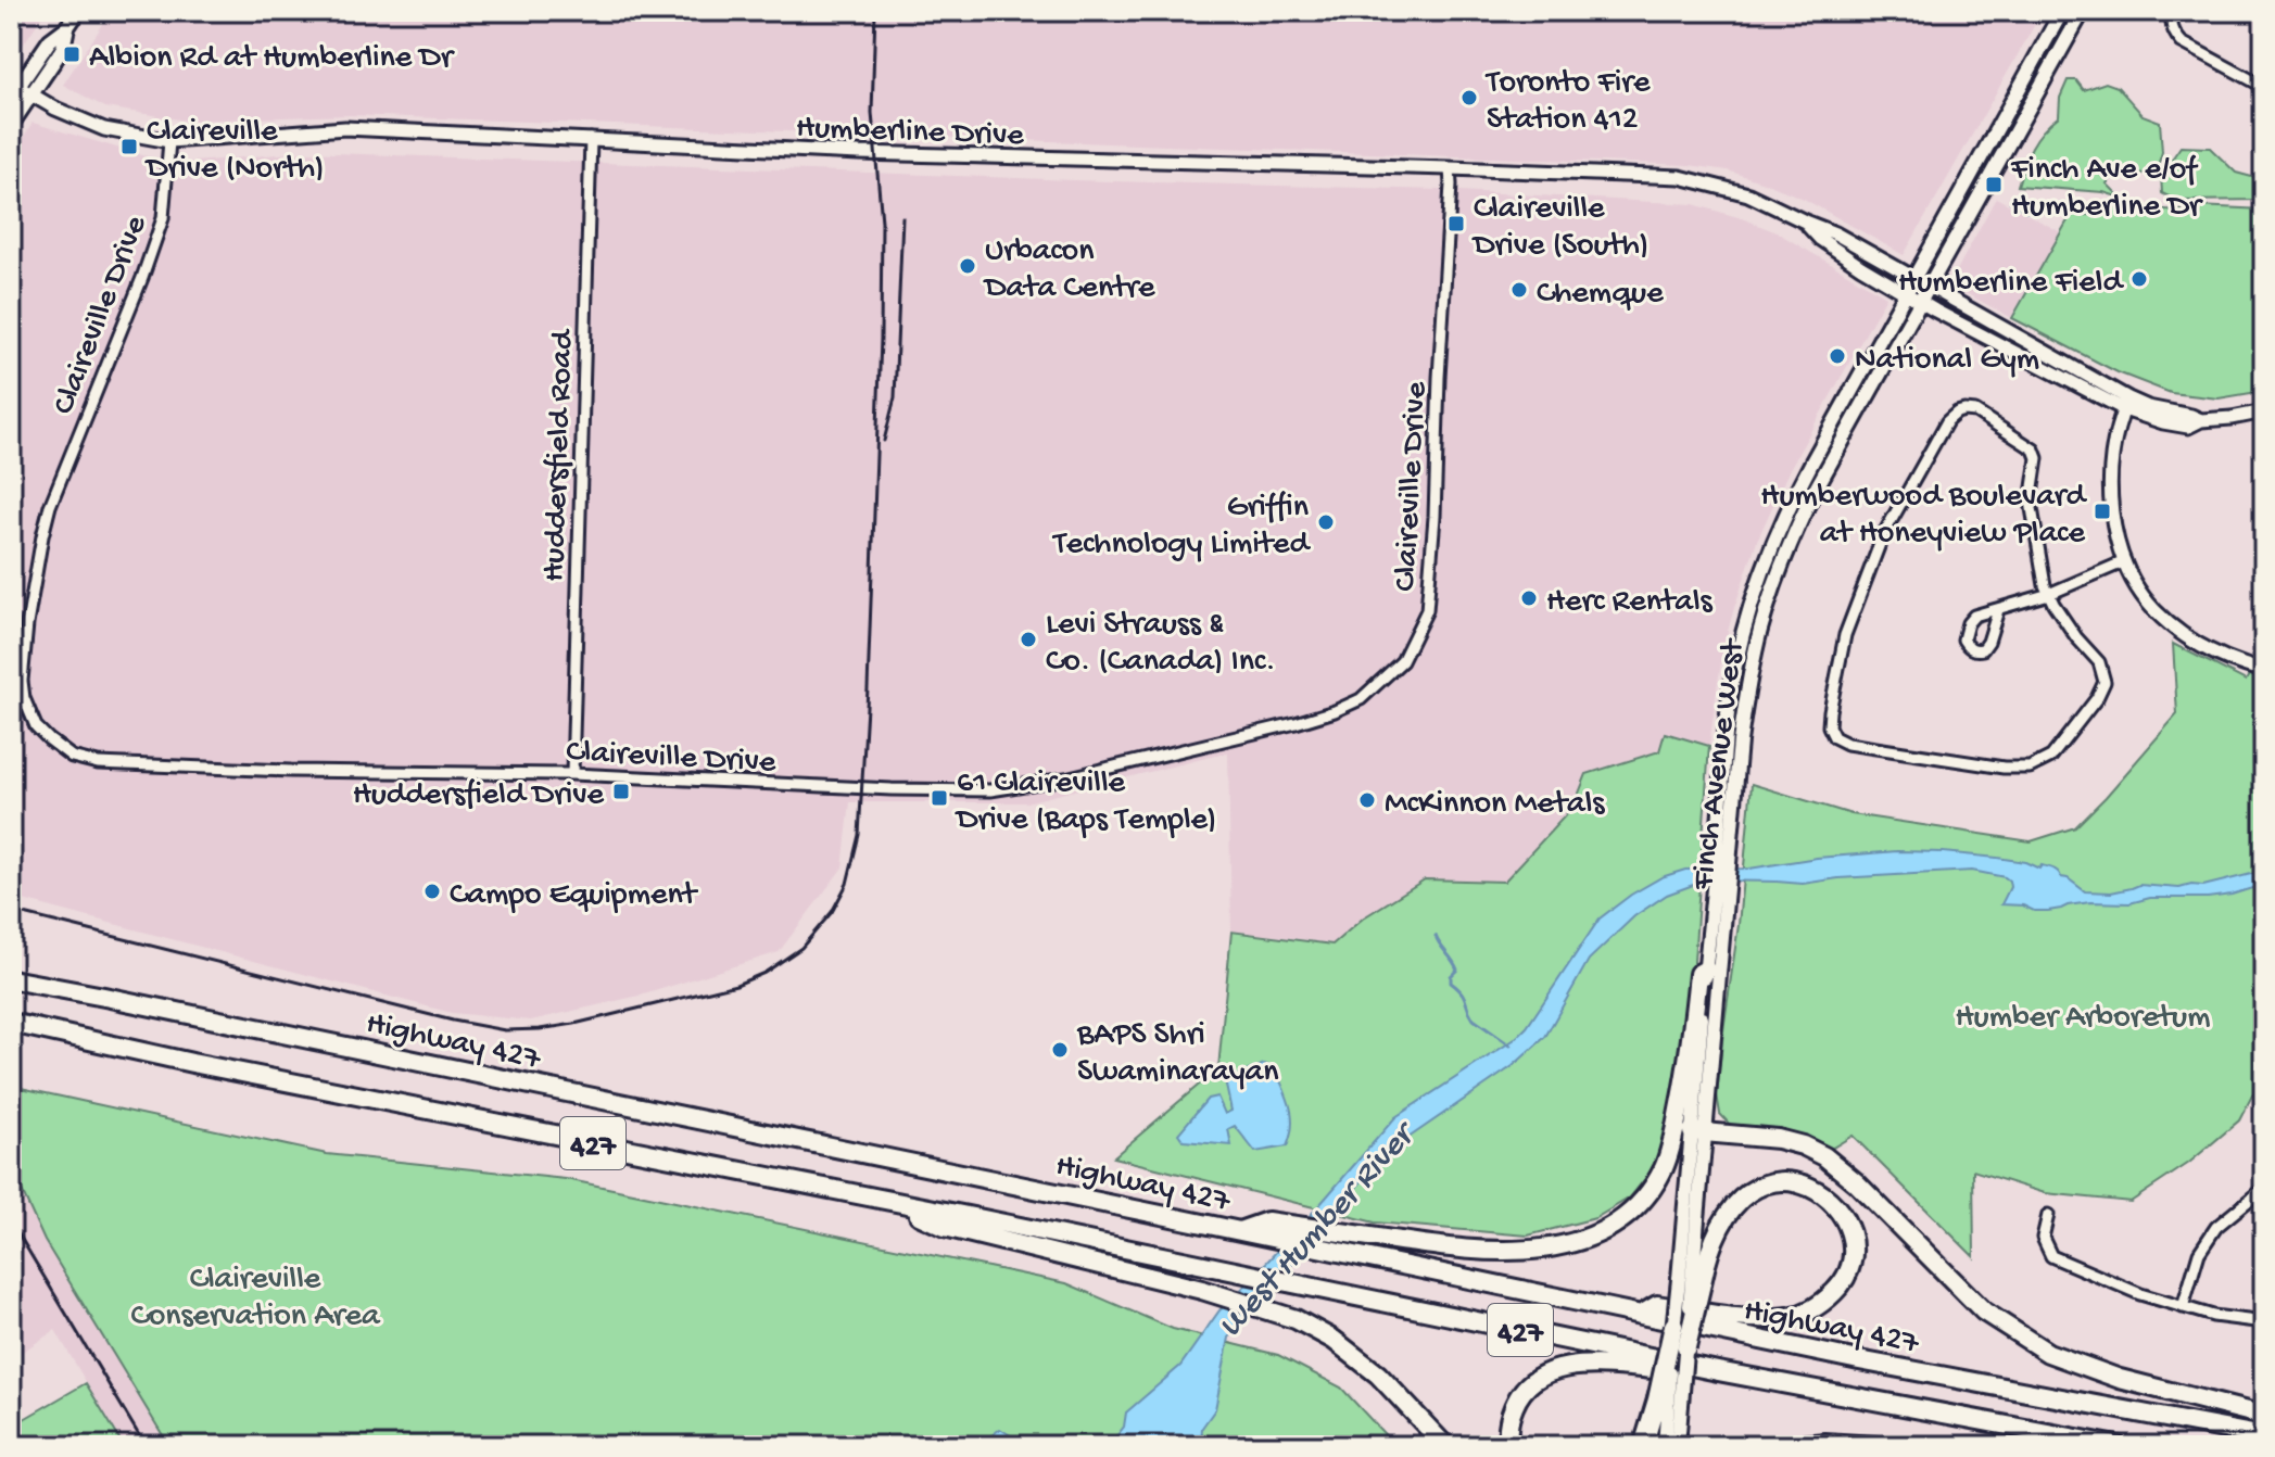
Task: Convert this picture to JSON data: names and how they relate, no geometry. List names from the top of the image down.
{
  "streets": {
    "highway": ["Highway 427", "427"],
    "main road": ["Finch Avenue West"],
    "street": ["Humberline Drive", "Claireville Drive", "Huddersfield Road"]
  },
  "crossings": [
    ["Humberline Drive", "Claireville Drive"],
    ["Humberline Drive", "Huddersfield Road"],
    ["Humberline Drive", "Finch Avenue West"],
    ["Claireville Drive", "Huddersfield Road"]
  ],
  "water": ["West Humber River"],
  "parks": ["Humber Arboretum", "Claireville Conservation Area"],
  "places": {
    "transit": [
      "Albion Rd at Humberline Dr",
      "Claireville Drive (North)",
      "Finch Ave e/of Humberline Dr",
      "Claireville Drive (South)",
      "Humberwood Boulevard at Honeyview Place",
      "Huddersfield Drive",
      "61 Claireville Drive (Baps Temple)"
    ],
    "other": [
      "Toronto Fire Station 412",
      "Urbacon Data Centre",
      "Humberline Field",
      "Chemque",
      "National Gym",
      "Griffin Technology Limited",
      "Herc Rentals",
      "Levi Strauss & Co. (Canada) Inc.",
      "McKinnon Metals",
      "Campo Equipment",
      "BAPS Shri Swaminarayan"
    ]
  }
}
